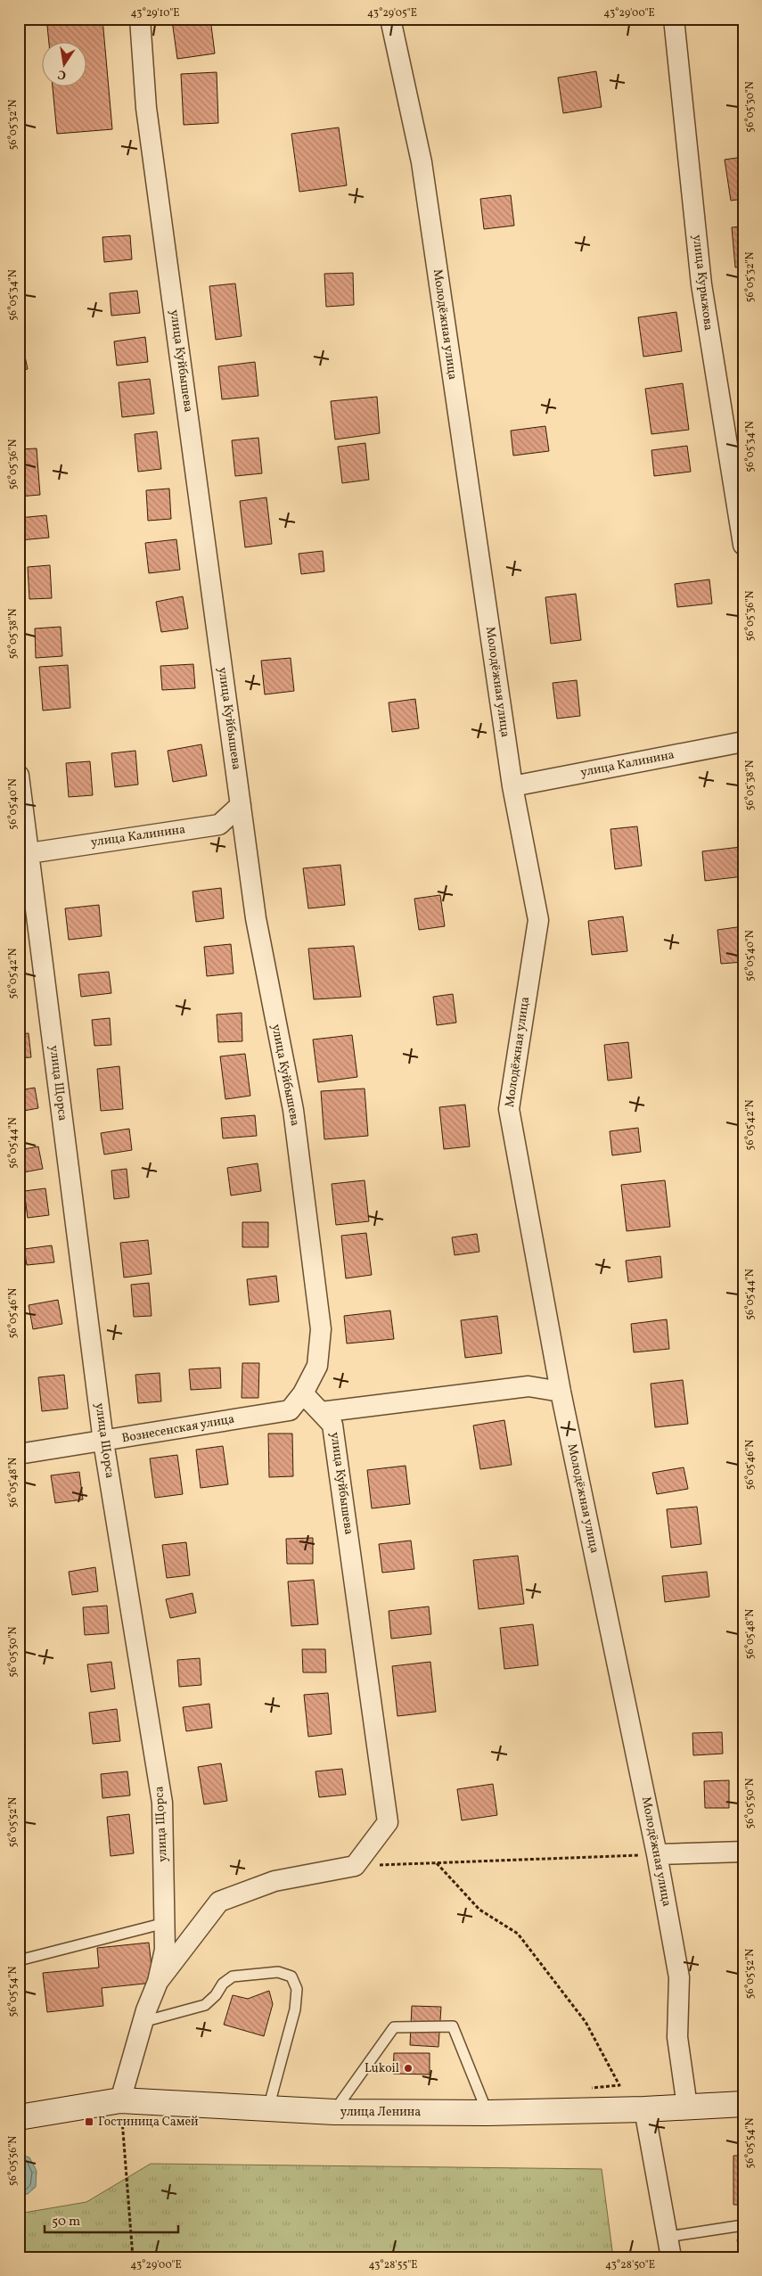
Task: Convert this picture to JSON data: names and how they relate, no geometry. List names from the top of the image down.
{
  "streets": {
    "street": [
      "улица Курыжова",
      "Молодёжная улица",
      "улица Куйбышева",
      "улица Калинина",
      "улица Щорса",
      "Вознесенская улица",
      "улица Ленина"
    ]
  },
  "crossings": [
    ["Молодёжная улица", "улица Калинина"],
    ["Молодёжная улица", "улица Ленина"],
    ["улица Куйбышева", "улица Калинина"],
    ["улица Куйбышева", "Вознесенская улица"],
    ["улица Калинина", "улица Щорса"],
    ["улица Щорса", "Вознесенская улица"],
    ["улица Щорса", "улица Ленина"]
  ],
  "places": {
    "other": ["Lukoil"],
    "transit": ["Гостиница Самей"]
  },
  "scale_bar": "50 m",
  "north": "bottom",
  "coordinates": [
    "43°29'10\"E",
    "43°29'05\"E",
    "43°29'00\"E",
    "56°05'30\"N",
    "56°05'32\"N",
    "56°05'34\"N",
    "56°05'36\"N",
    "56°05'38\"N",
    "56°05'40\"N",
    "56°05'42\"N",
    "56°05'44\"N",
    "56°05'46\"N",
    "56°05'48\"N",
    "56°05'50\"N",
    "56°05'52\"N",
    "56°05'54\"N",
    "56°05'56\"N",
    "43°28'55\"E",
    "43°28'50\"E"
  ]
}
